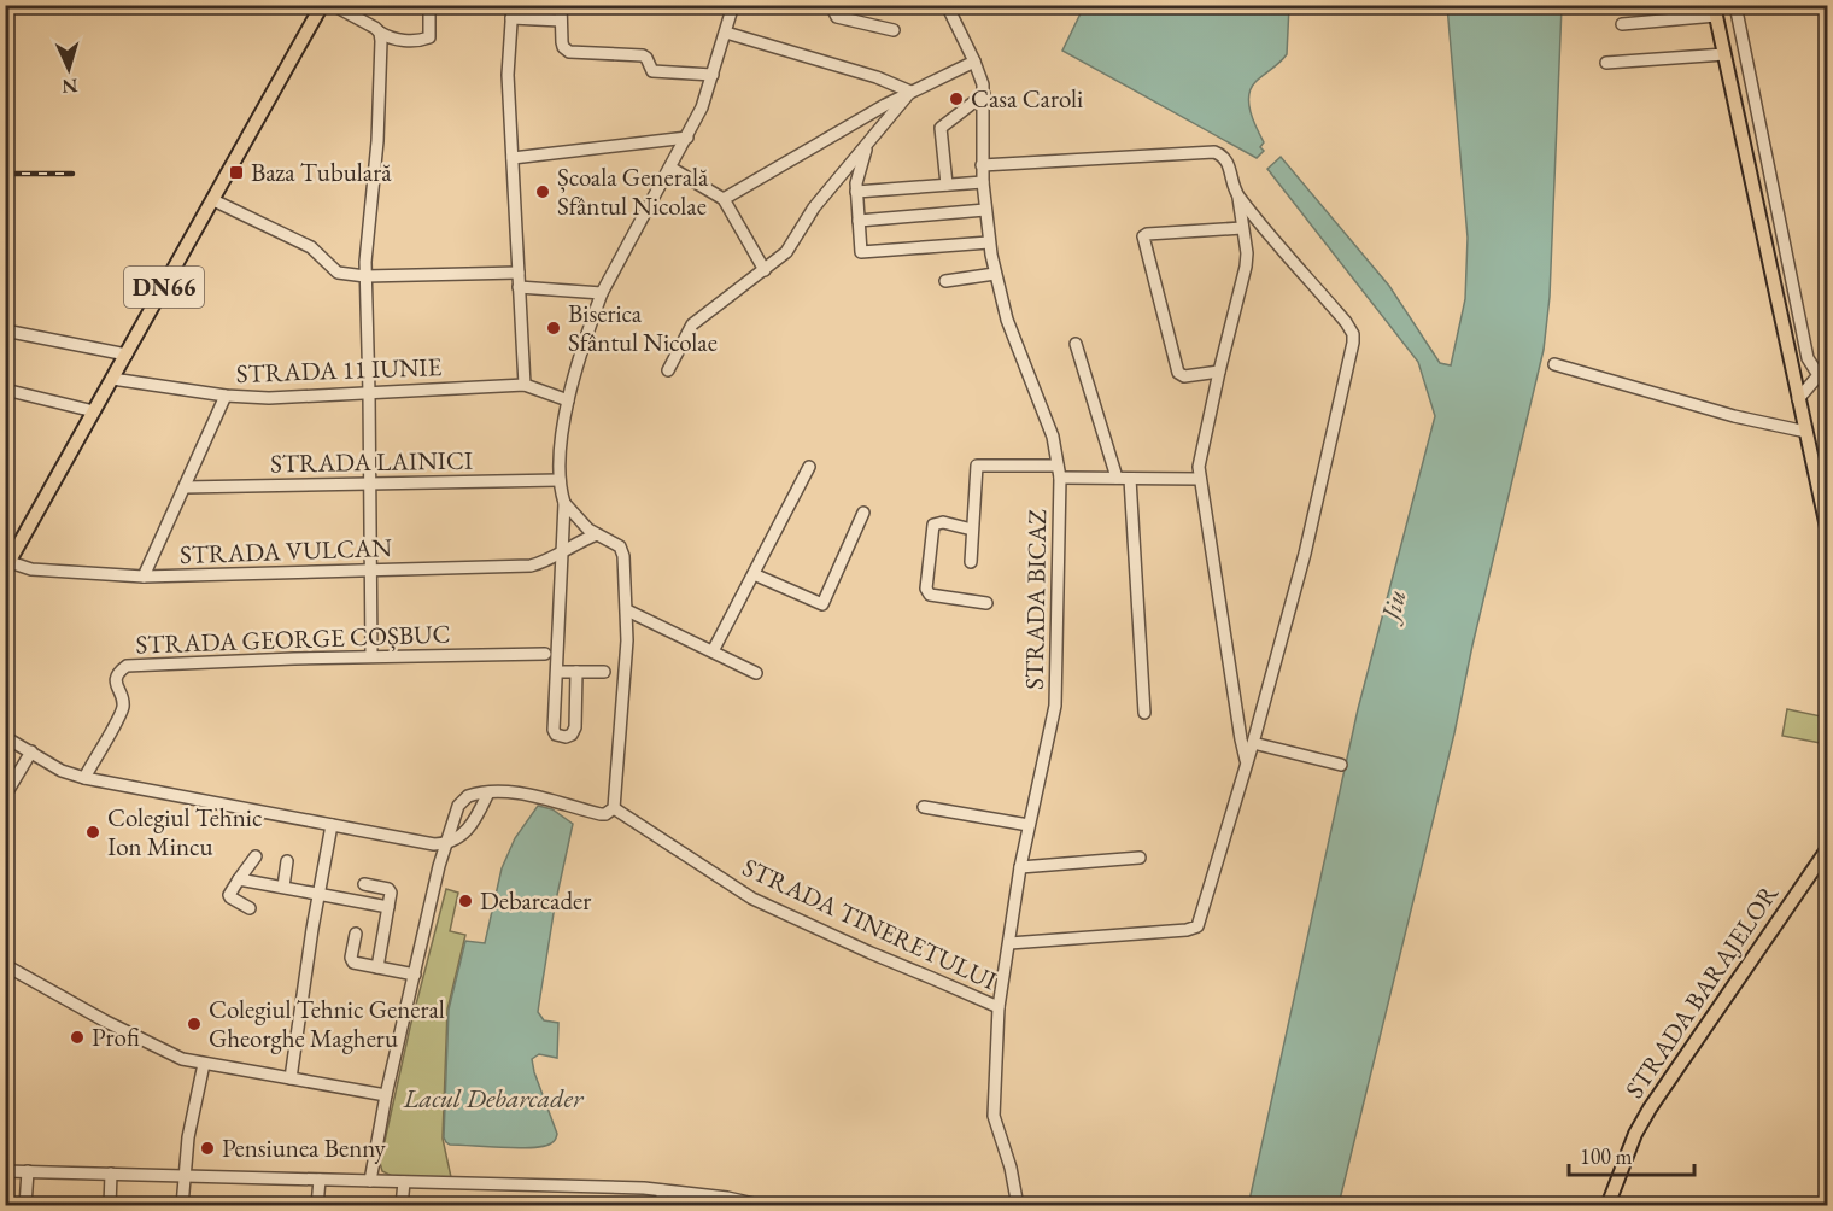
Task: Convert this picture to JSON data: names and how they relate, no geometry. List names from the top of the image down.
{
  "streets": {
    "main road": ["DN66", "STRADA BARAJELOR"],
    "street": [
      "STRADA 11 IUNIE",
      "STRADA LAINICI",
      "STRADA VULCAN",
      "STRADA BICAZ",
      "STRADA GEORGE COȘBUC",
      "STRADA TINERETULUI"
    ]
  },
  "crossings": [
    ["DN66", "STRADA 11 IUNIE"],
    ["DN66", "STRADA VULCAN"],
    ["STRADA BICAZ", "STRADA TINERETULUI"]
  ],
  "water": ["Jiu", "Lacul Debarcader"],
  "places": {
    "other": [
      "Casa Caroli",
      "Școala Generală Sfântul Nicolae",
      "Biserica Sfântul Nicolae",
      "Colegiul Tehnic Ion Mincu",
      "Debarcader",
      "Colegiul Tehnic General Gheorghe Magheru",
      "Profi",
      "Pensiunea Benny"
    ],
    "transit": ["Baza Tubulară"]
  },
  "scale_bar": "100 m",
  "north": "bottom"
}
